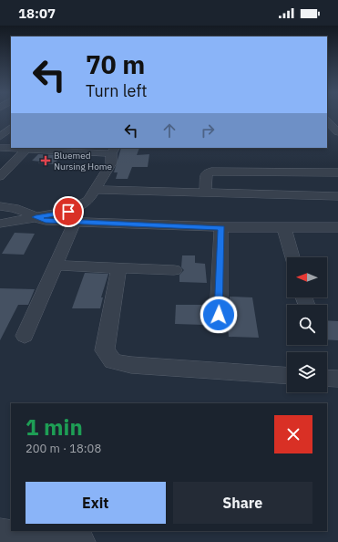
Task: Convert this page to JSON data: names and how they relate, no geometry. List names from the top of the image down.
{
  "places": {
    "health": ["Bluemed Nursing Home"]
  },
  "north": "left",
  "page": {
    "status": "18:07",
    "turn": ["70 m", "Turn left"],
    "heading": ["1 min", "200 m · 18:08"],
    "buttons": ["Exit", "Share"]
  }
}
